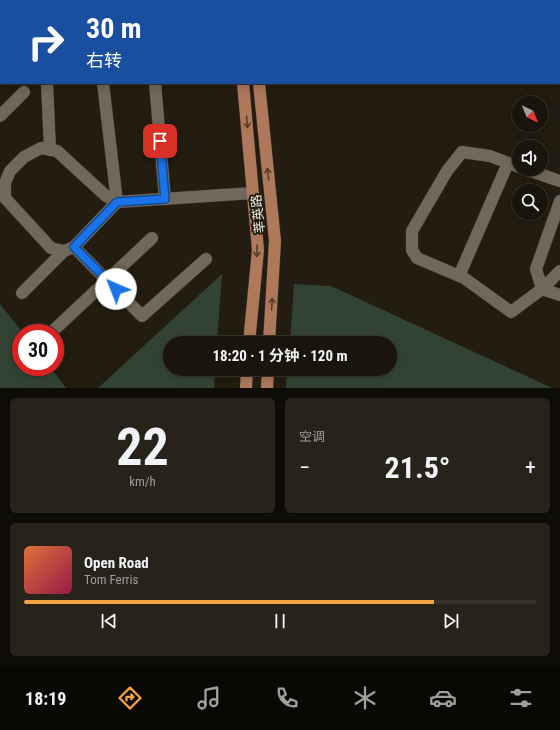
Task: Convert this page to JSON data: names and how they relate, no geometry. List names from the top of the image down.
{
  "streets": {
    "main road": ["莘英路"]
  },
  "north": "bottom right",
  "page": {
    "turn": ["30 m", "右转"],
    "limit": "30",
    "trip": "18:20 · 1 分钟 · 120 m",
    "tile": [
      ["22", "km/h"],
      "空调"
    ],
    "heat": ["−", "21.5°", "+"],
    "song": ["Open Road", "Tom Ferris"],
    "tabs": "18:19"
  }
}
